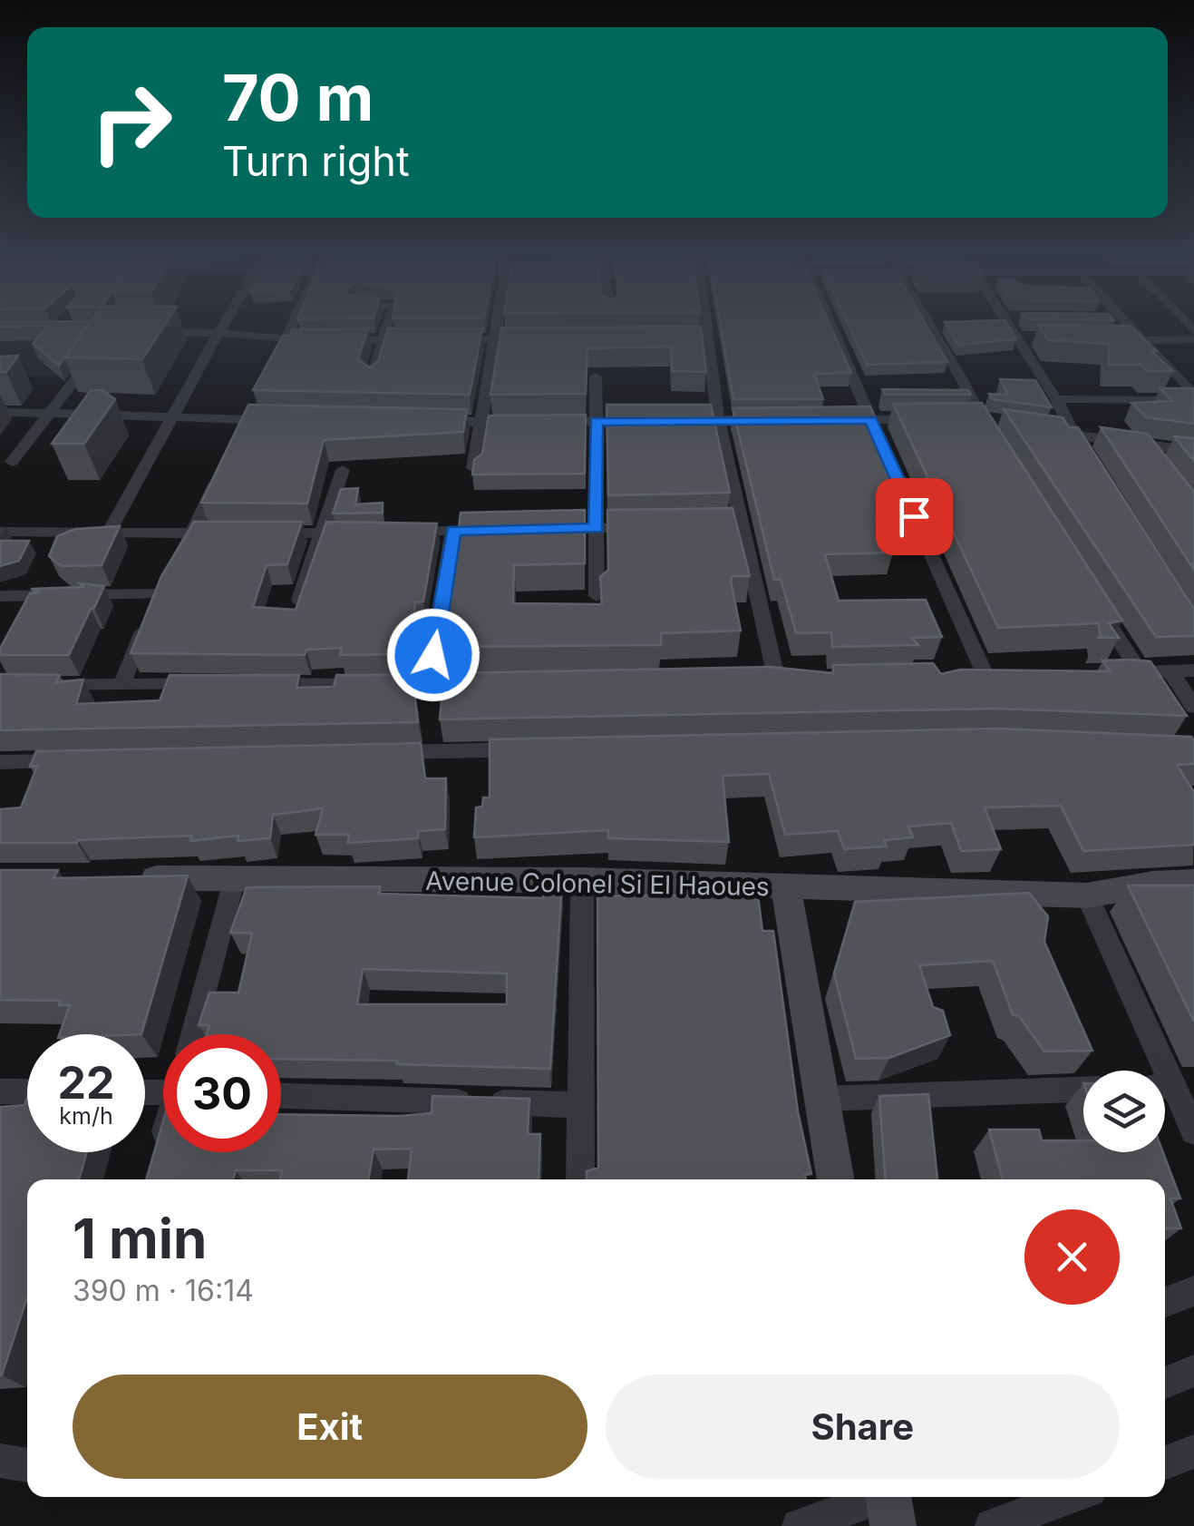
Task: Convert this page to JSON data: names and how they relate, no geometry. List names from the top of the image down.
{
  "streets": {
    "street": ["Avenue Colonel Si El Haoues"]
  },
  "page": {
    "turn": ["70 m", "Turn right"],
    "speed": "22 km/h",
    "limit": "30",
    "heading": ["1 min", "390 m · 16:14"],
    "buttons": ["Exit", "Share"]
  }
}
